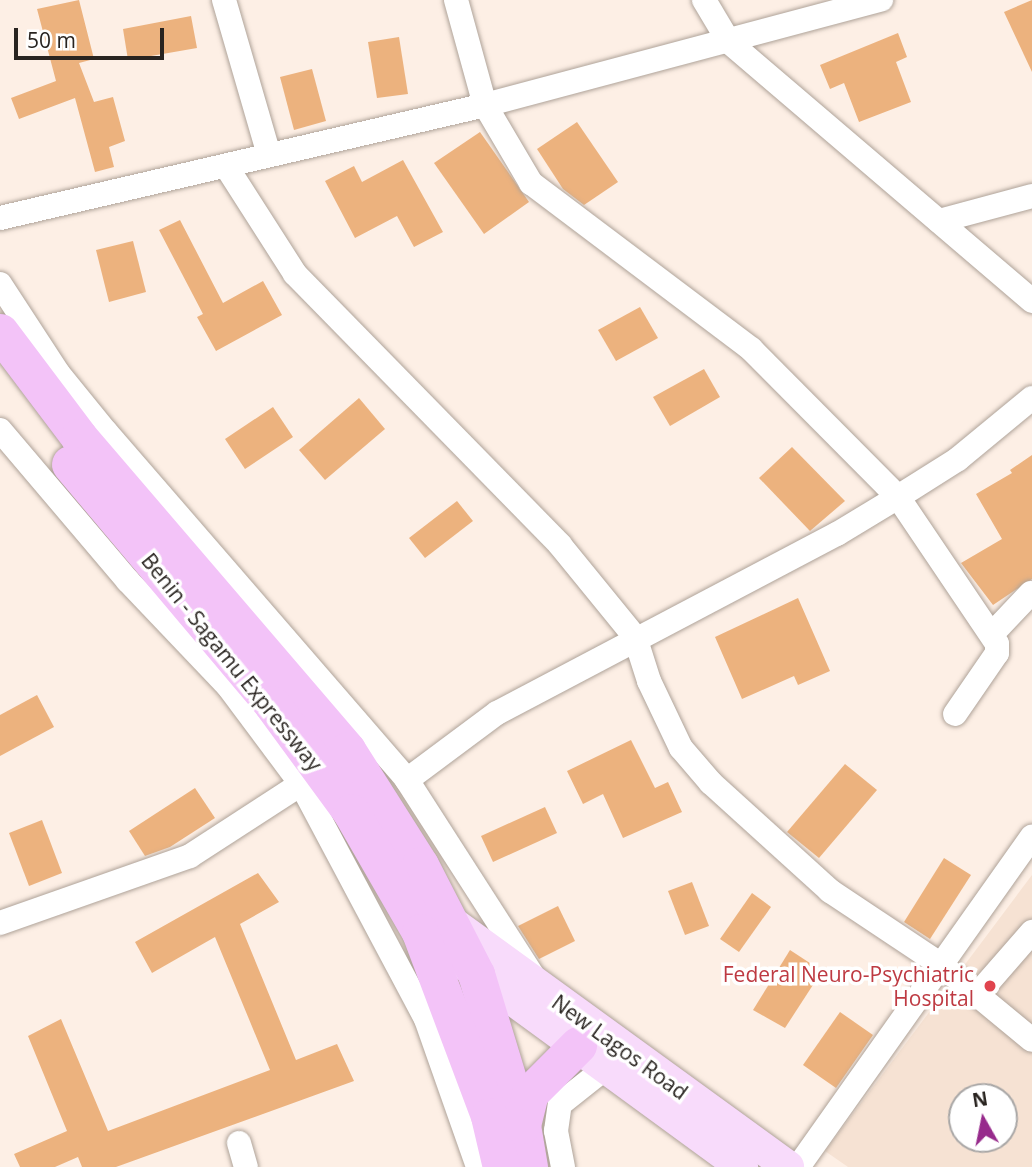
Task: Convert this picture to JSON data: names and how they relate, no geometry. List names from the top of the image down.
{
  "streets": {
    "highway": ["Benin - Sagamu Expressway"],
    "main road": ["New Lagos Road"]
  },
  "crossings": [
    ["Benin - Sagamu Expressway", "New Lagos Road"]
  ],
  "places": ["Federal Neuro-Psychiatric Hospital"],
  "scale_bar": "50 m",
  "north": "top"
}
